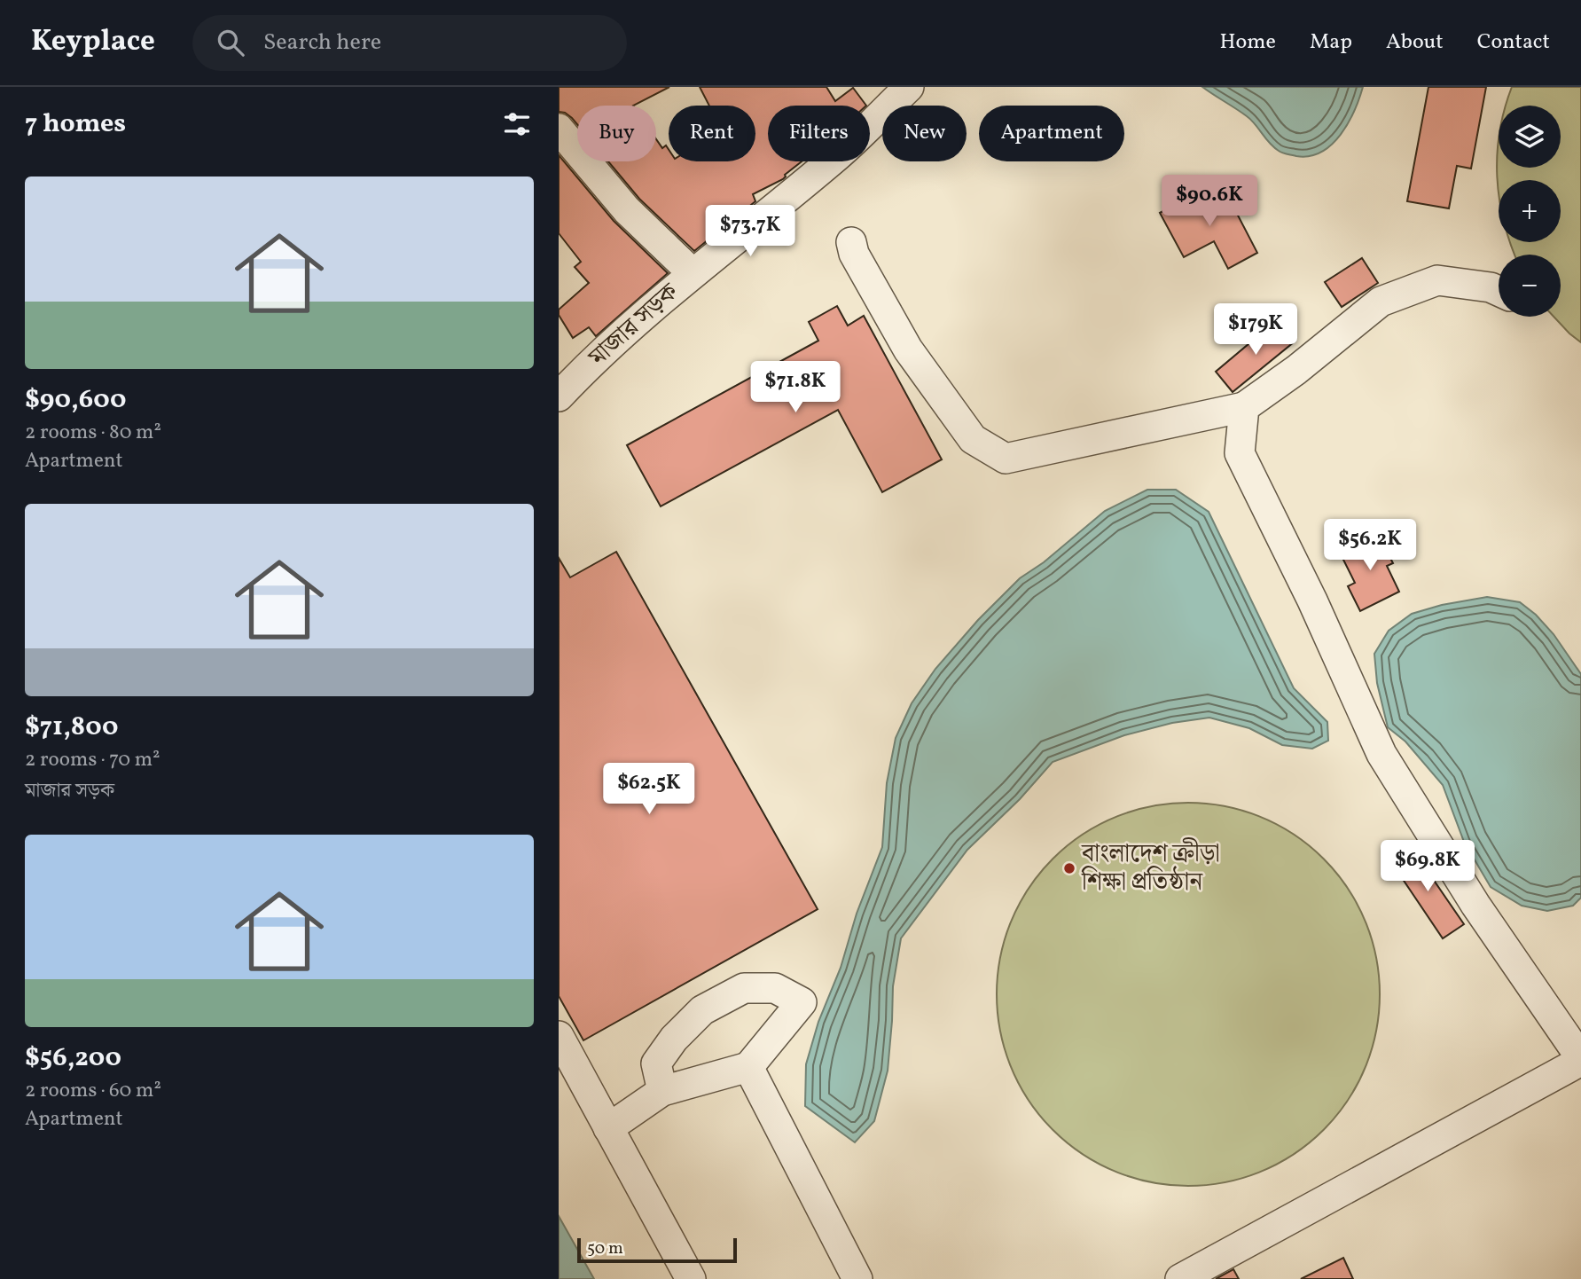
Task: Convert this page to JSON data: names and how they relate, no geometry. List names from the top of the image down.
{
  "streets": {
    "street": ["মাজার সড়ক"]
  },
  "places": ["বাংলাদেশ ক্রীড়া শিক্ষা প্রতিষ্ঠান"],
  "scale_bar": "50 m",
  "page": {
    "header": "Keyplace",
    "search": "Search here",
    "nav": [
      "Home",
      "Map",
      "About",
      "Contact"
    ],
    "heading": "7 homes",
    "map_buttons": ["+", "−"],
    "chip": [
      "Buy",
      "Rent",
      "Filters",
      "New",
      "Apartment"
    ],
    "list": [
      {
        "name": "$90,600",
        "note": "2 rooms · 80 m² · Apartment"
      },
      {
        "name": "$71,800",
        "note": "2 rooms · 70 m² · মাজার সড়ক"
      },
      {
        "name": "$56,200",
        "note": "2 rooms · 60 m² · Apartment"
      }
    ],
    "price": [
      "$90.6K",
      "$73.7K",
      "$179K",
      "$71.8K",
      "$56.2K",
      "$62.5K",
      "$69.8K"
    ],
    "scale": "50 m"
  }
}
